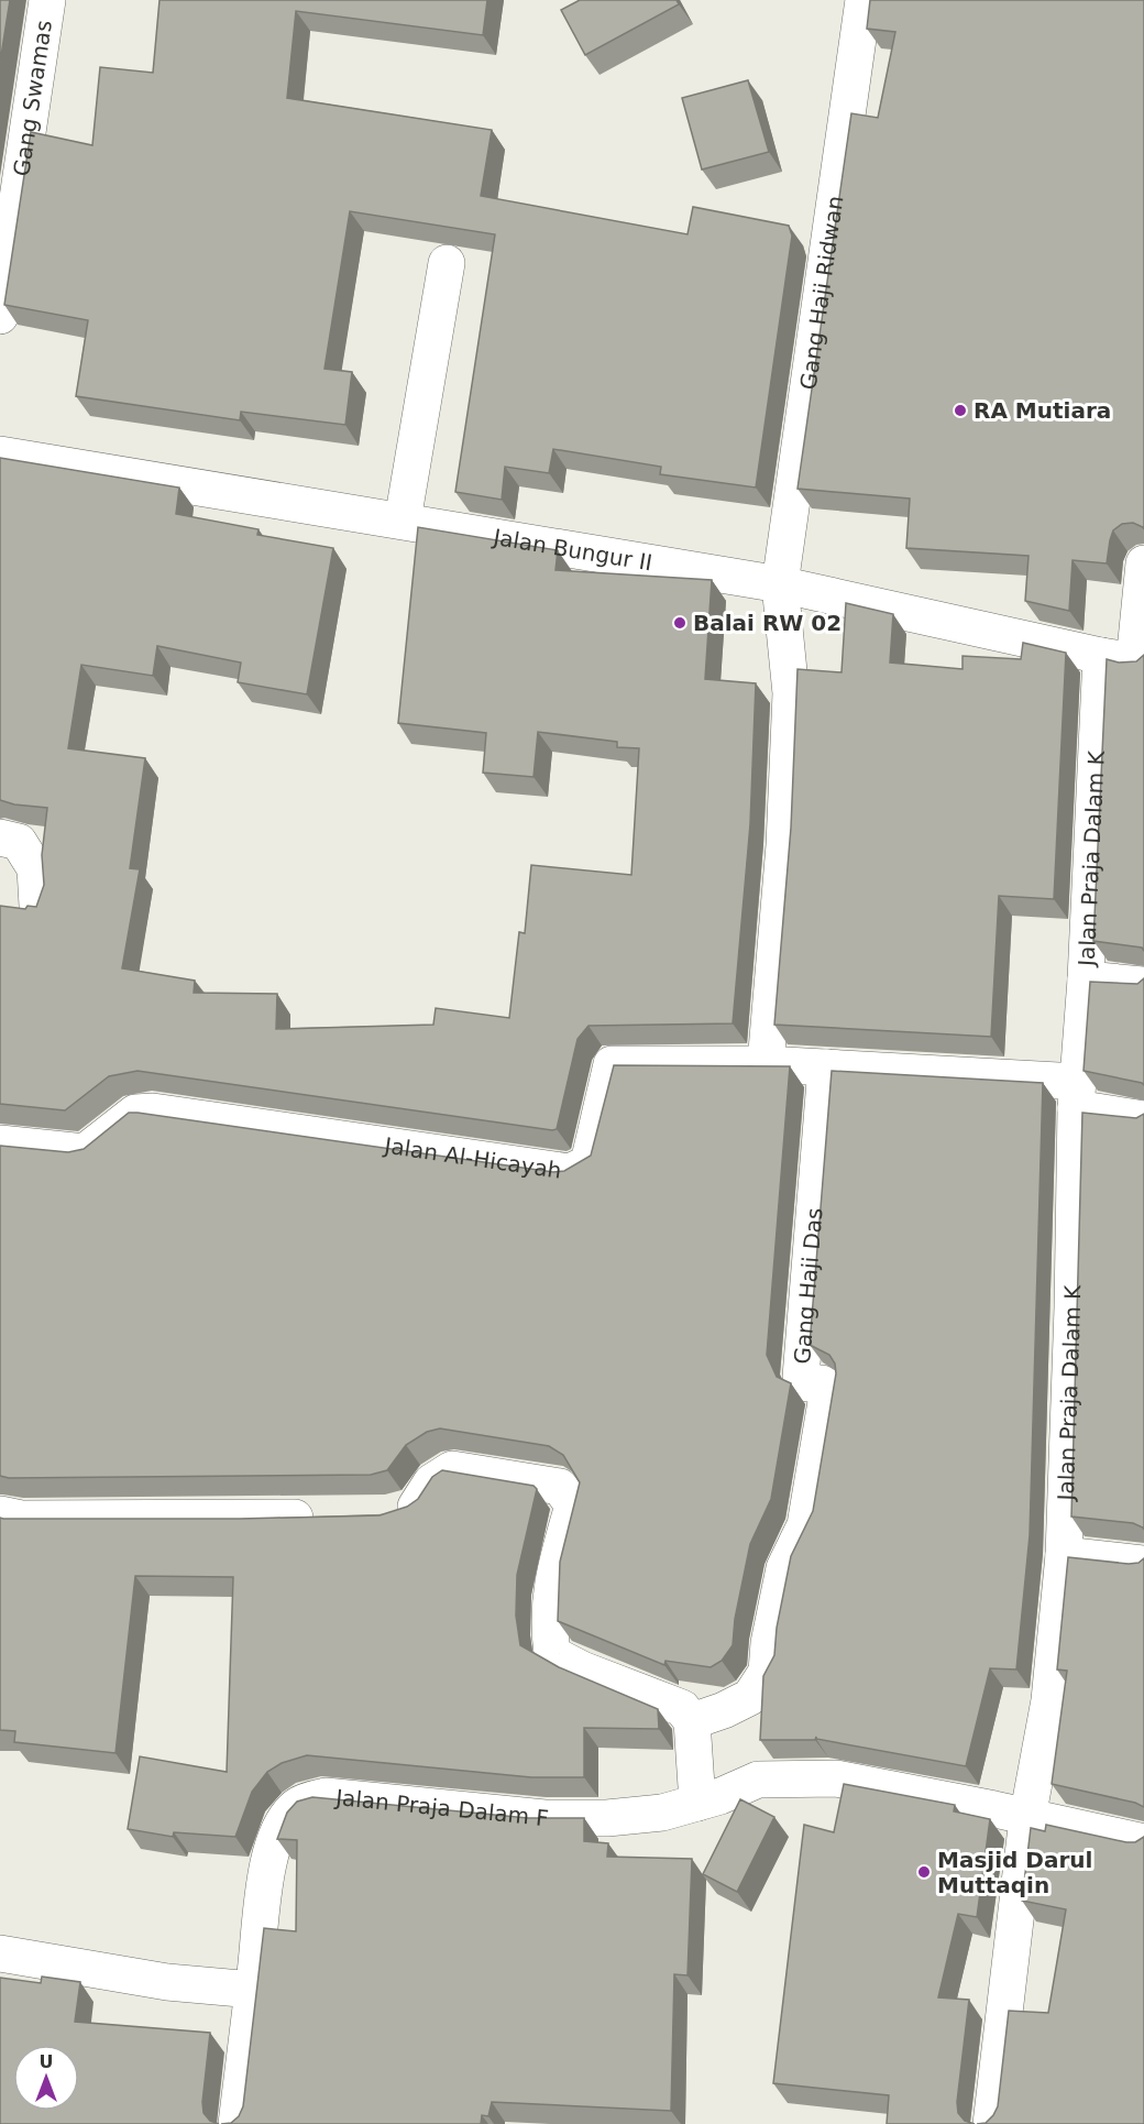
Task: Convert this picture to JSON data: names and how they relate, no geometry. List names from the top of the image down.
{
  "streets": {
    "street": [
      "Gang Swamas",
      "Gang Haji Ridwan",
      "Jalan Bungur II",
      "Jalan Praja Dalam K",
      "Jalan Al-Hicayah",
      "Gang Haji Das",
      "Jalan Praja Dalam F"
    ]
  },
  "crossings": [
    ["Gang Haji Ridwan", "Jalan Bungur II"],
    ["Gang Haji Ridwan", "Jalan Al-Hicayah"],
    ["Jalan Bungur II", "Jalan Praja Dalam K"],
    ["Jalan Praja Dalam K", "Jalan Al-Hicayah"],
    ["Jalan Praja Dalam K", "Jalan Praja Dalam F"],
    ["Jalan Al-Hicayah", "Gang Haji Das"]
  ],
  "places": ["RA Mutiara", "Balai RW 02", "Masjid Darul Muttaqin"],
  "north": "top"
}
